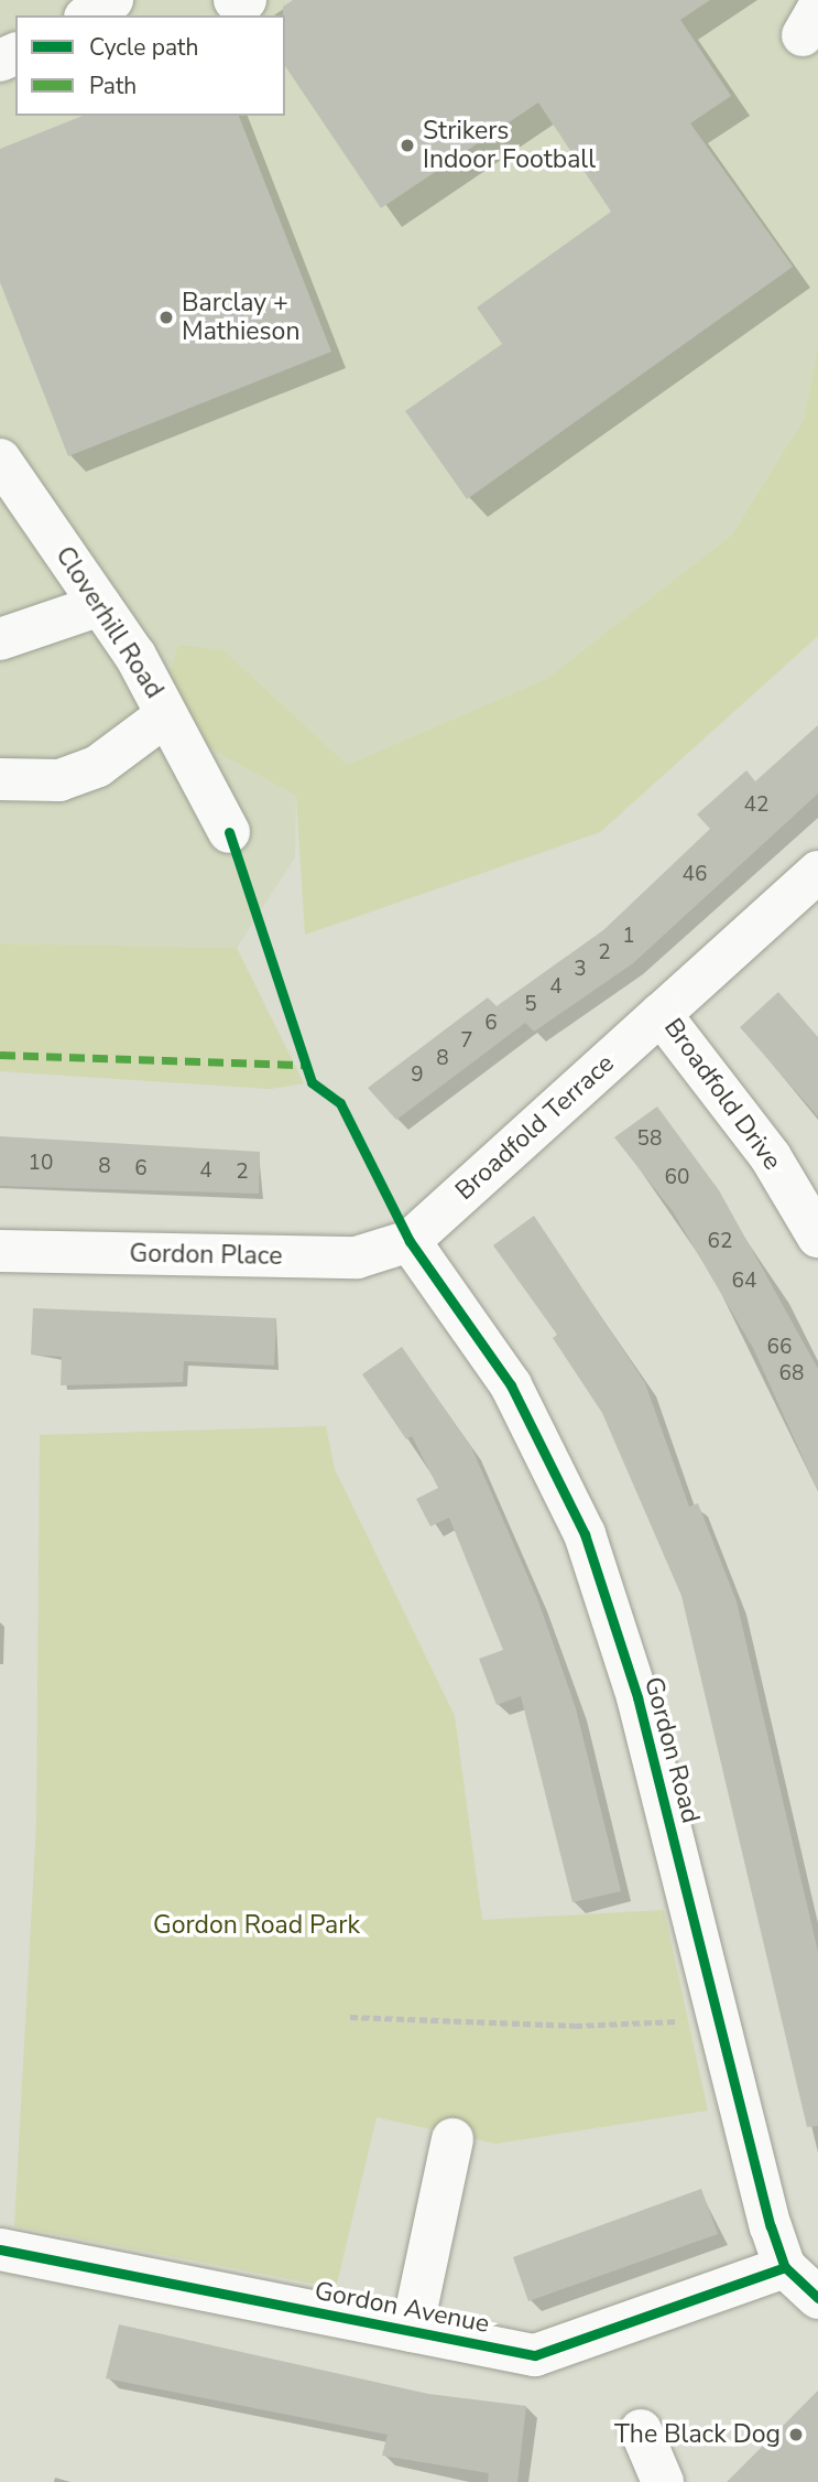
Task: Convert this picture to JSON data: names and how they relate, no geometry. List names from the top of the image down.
{
  "streets": {
    "street": [
      "Cloverhill Road",
      "Broadfold Drive",
      "Broadfold Terrace",
      "Gordon Place",
      "Gordon Road",
      "Gordon Avenue"
    ]
  },
  "crossings": [
    ["Broadfold Drive", "Broadfold Terrace"],
    ["Broadfold Terrace", "Gordon Place"],
    ["Broadfold Terrace", "Gordon Road"],
    ["Gordon Place", "Gordon Road"],
    ["Gordon Road", "Gordon Avenue"]
  ],
  "parks": ["Gordon Road Park"],
  "places": ["Strikers Indoor Football", "Barclay + Mathieson", "The Black Dog"],
  "house_numbers": [
    "42",
    "46",
    "1",
    "2",
    "3",
    "4",
    "5",
    "6",
    "7",
    "8",
    "9",
    "58",
    "10",
    "8",
    "6",
    "4",
    "2",
    "60",
    "62",
    "64",
    "66",
    "68"
  ],
  "legend": ["Cycle path", "Path"]
}
